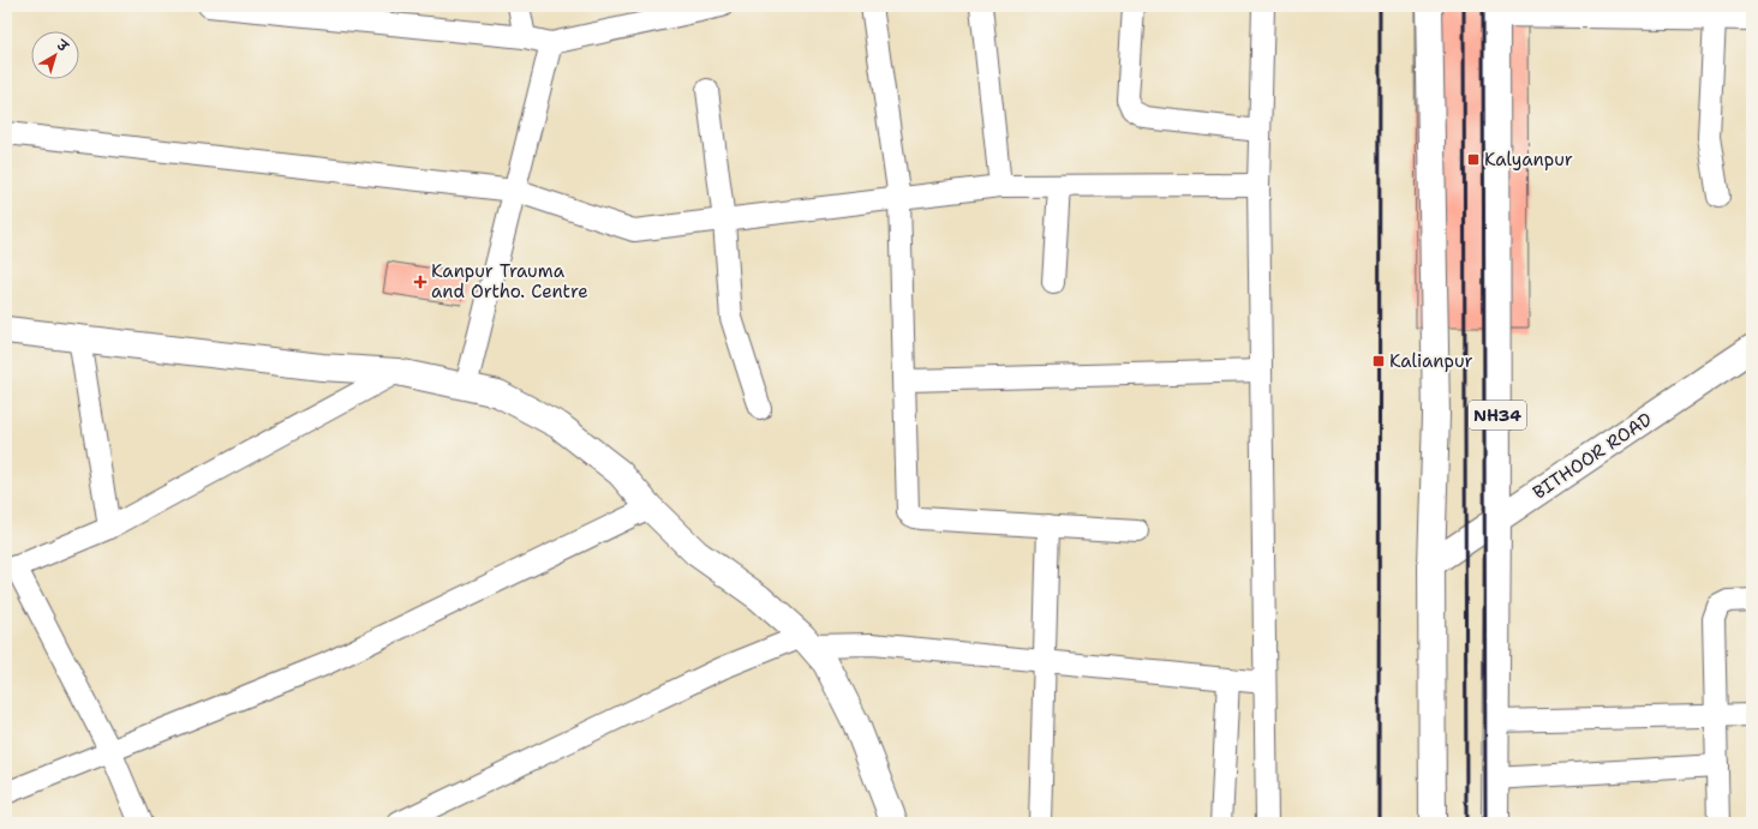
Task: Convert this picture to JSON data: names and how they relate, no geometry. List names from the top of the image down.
{
  "streets": {
    "main road": ["NH34", "BITHOOR ROAD"]
  },
  "crossings": [
    ["NH34", "BITHOOR ROAD"]
  ],
  "places": {
    "transit": ["Kalyanpur", "Kalianpur"],
    "health": ["Kanpur Trauma and Ortho. Centre"]
  },
  "north": "top right"
}
